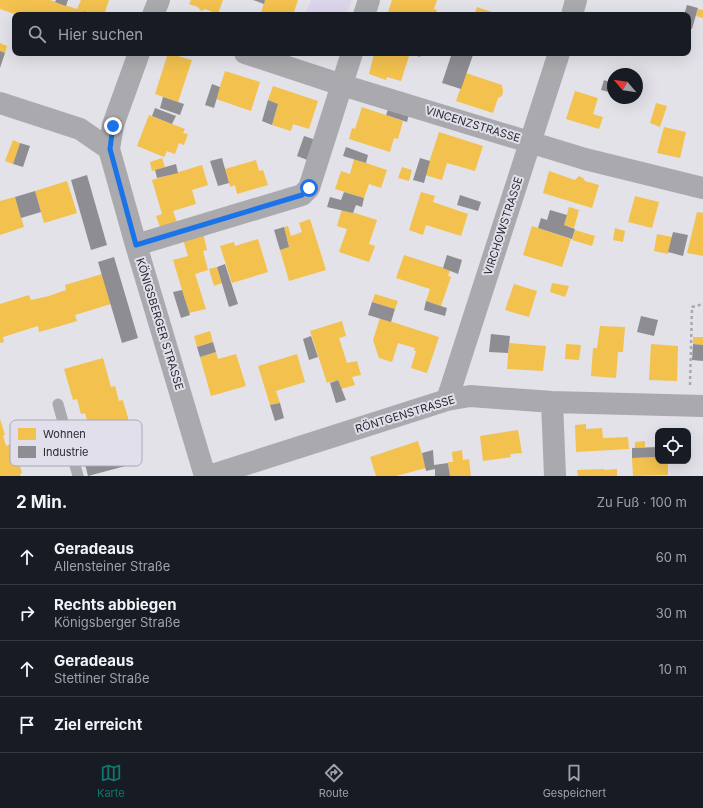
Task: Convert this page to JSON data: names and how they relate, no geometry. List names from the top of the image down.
{
  "streets": {
    "street": [
      "VINCENZSTRASSE",
      "VIRCHOWSTRASSE",
      "KÖNIGSBERGER STRASSE",
      "RÖNTGENSTRASSE"
    ]
  },
  "crossings": [
    ["VINCENZSTRASSE", "VIRCHOWSTRASSE"],
    ["VIRCHOWSTRASSE", "RÖNTGENSTRASSE"]
  ],
  "legend": ["Wohnen", "Industrie"],
  "north": "top left",
  "page": {
    "search": "Hier suchen",
    "heading": ["2 Min.", "Zu Fuß · 100 m"],
    "list": [
      ["Geradeaus", "Allensteiner Straße", "60 m"],
      ["Rechts abbiegen", "Königsberger Straße", "30 m"],
      ["Geradeaus", "Stettiner Straße", "10 m"],
      "Ziel erreicht"
    ],
    "nav": ["Karte", "Route", "Gespeichert"]
  }
}
